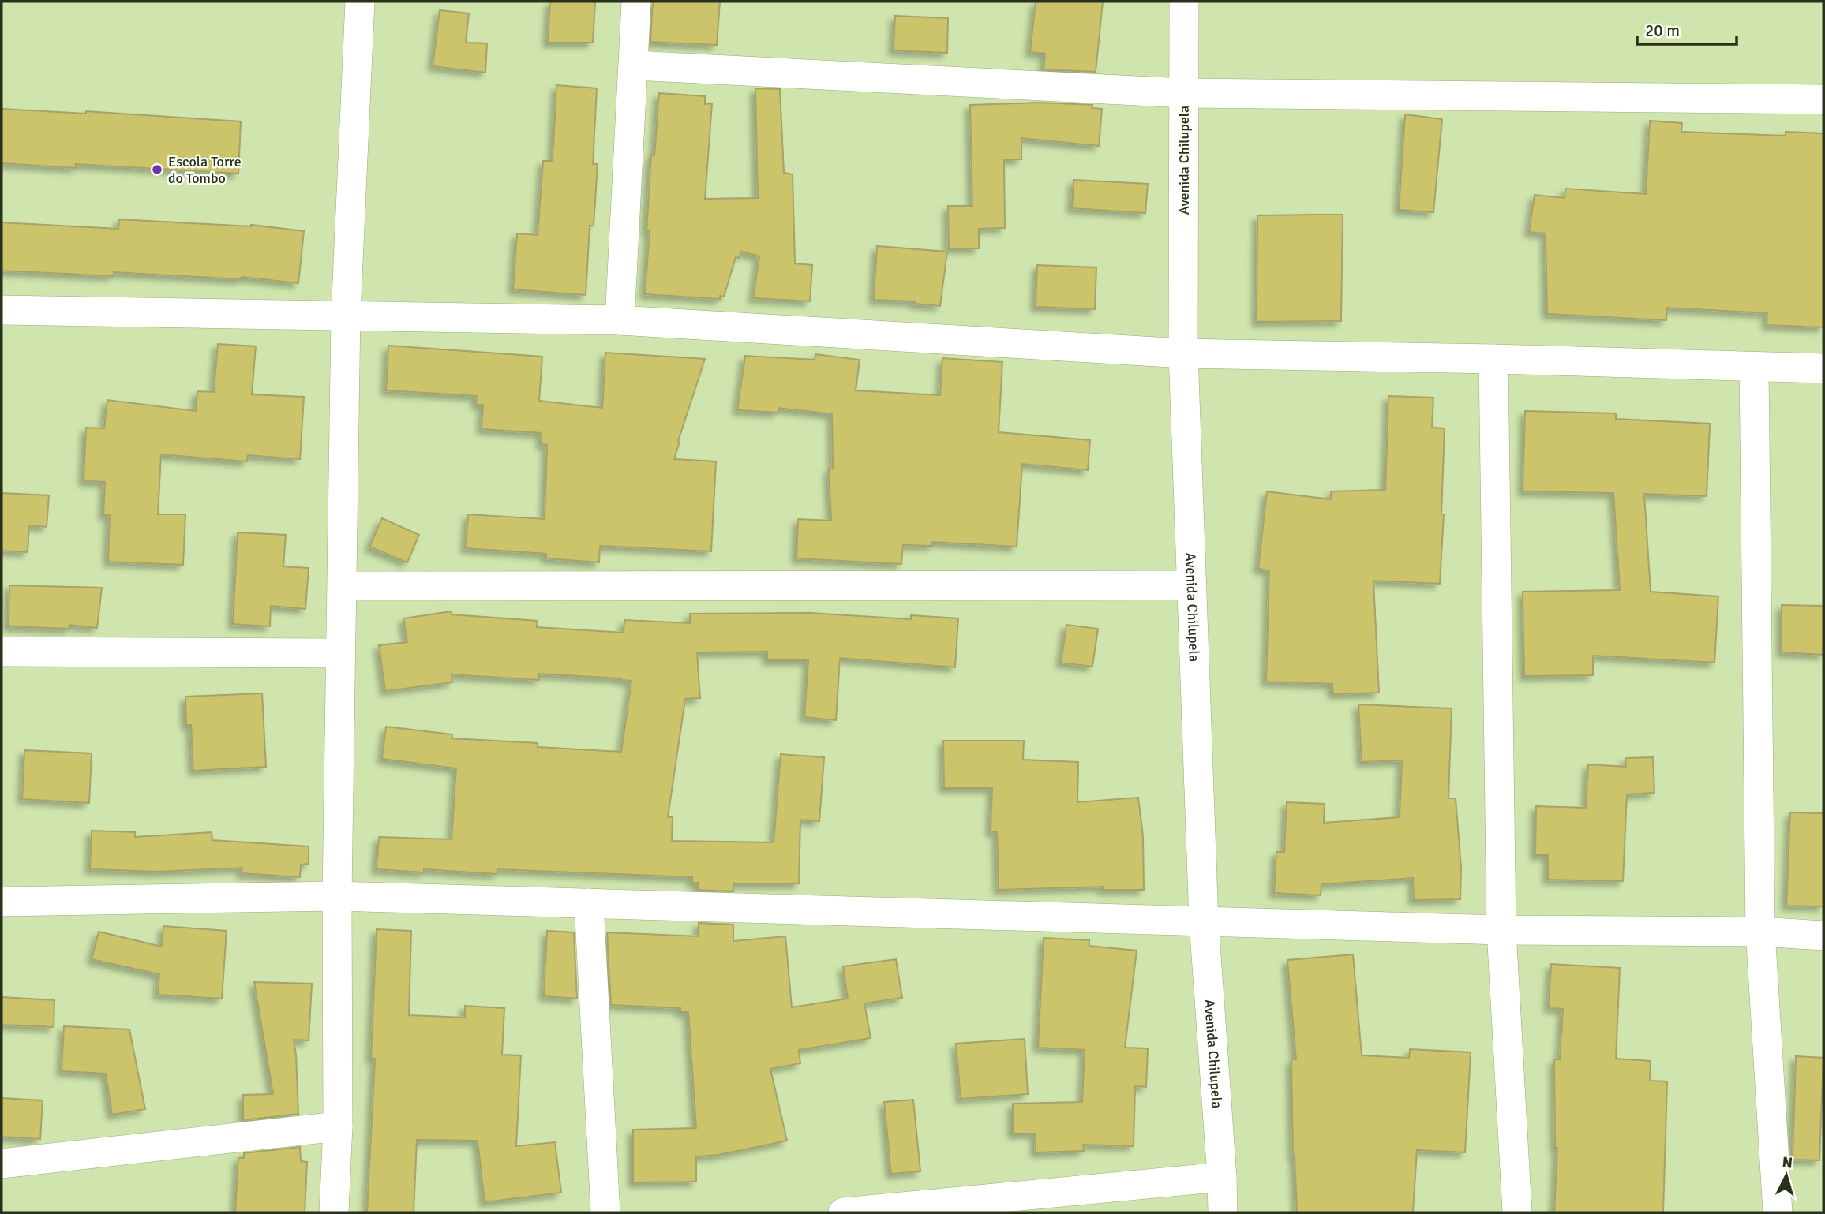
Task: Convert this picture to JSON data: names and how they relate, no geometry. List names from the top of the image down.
{
  "streets": {
    "street": ["Avenida Chilupela"]
  },
  "places": ["Escola Torre do Tombo"],
  "scale_bar": "20 m",
  "north": "top"
}
